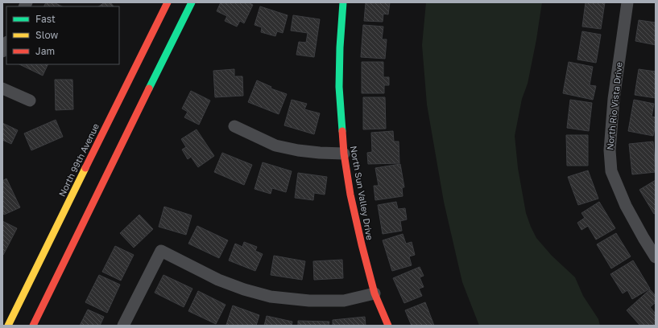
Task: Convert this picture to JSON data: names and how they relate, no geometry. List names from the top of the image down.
{
  "streets": {
    "main road": ["North 99th Avenue", "North Sun Valley Drive"],
    "street": ["North Rio Vista Drive"]
  },
  "legend": ["Fast", "Slow", "Jam"]
}
